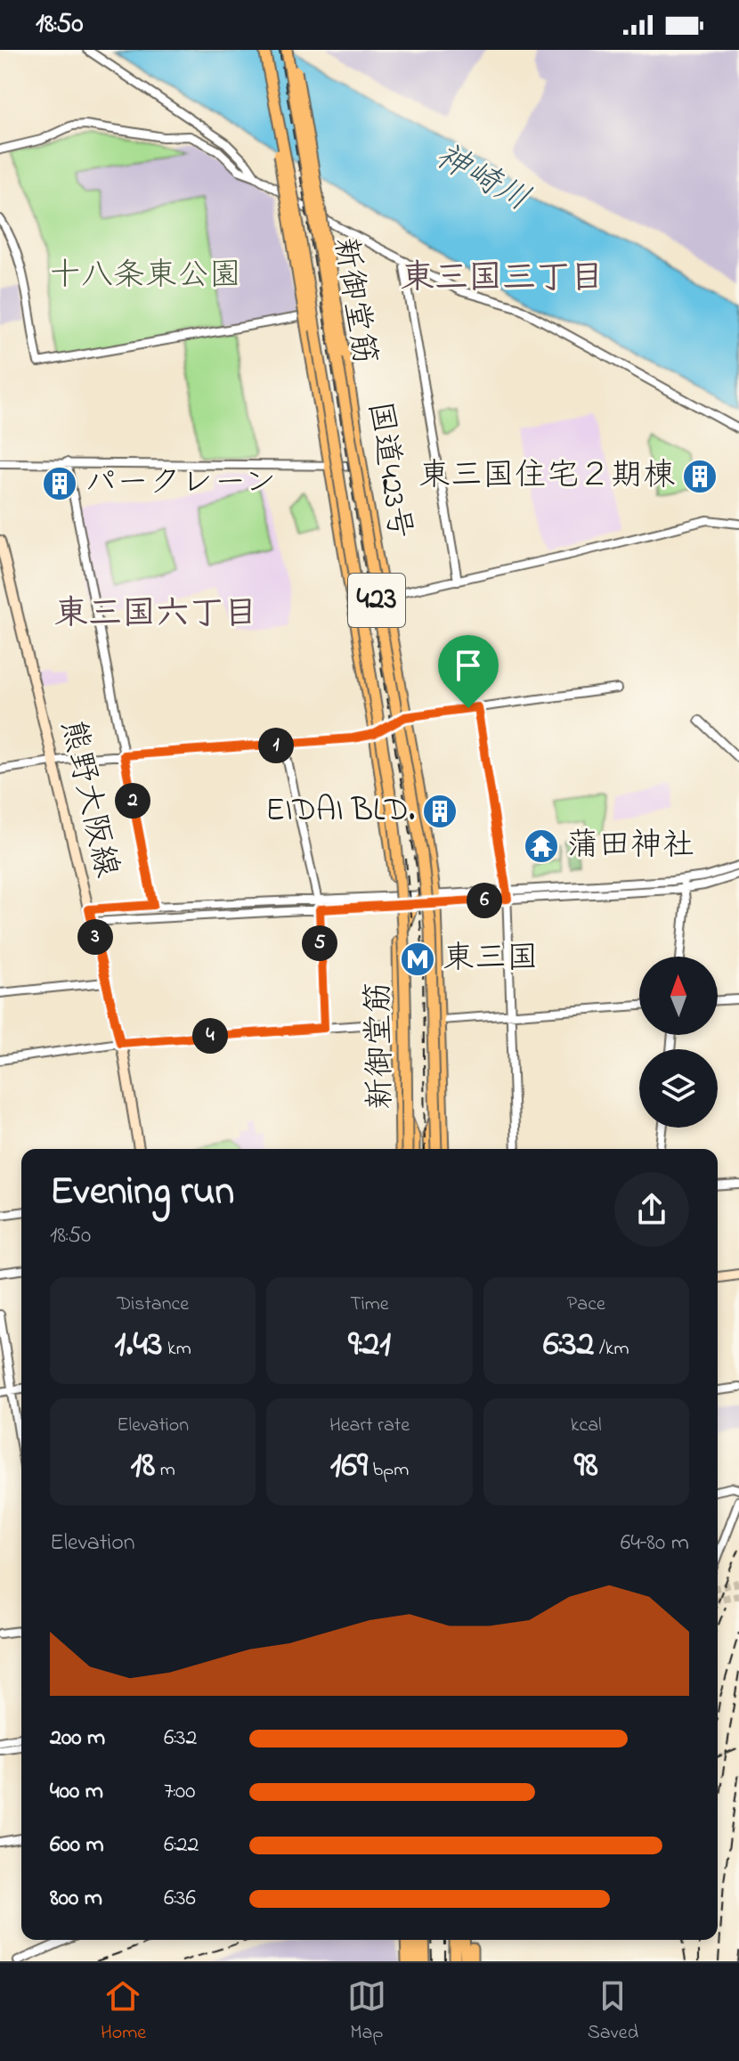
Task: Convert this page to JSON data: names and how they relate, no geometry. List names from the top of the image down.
{
  "streets": {
    "highway": ["新御堂筋", "国道423号", "423"],
    "main road": ["熊野大阪線"]
  },
  "crossings": [
    ["新御堂筋", "国道423号"]
  ],
  "districts": ["東三国三丁目", "東三国六丁目"],
  "water": ["神崎川"],
  "parks": ["十八条東公園"],
  "places": {
    "building": ["東三国住宅２期棟", "パークレーン", "EIDAI BLD."],
    "temple": ["蒲田神社"],
    "metro station": ["東三国"]
  },
  "north": "top",
  "page": {
    "status": "18:50",
    "pins": [
      "1",
      "2",
      "6",
      "3",
      "5",
      "4"
    ],
    "heading": ["Evening run", "18:50"],
    "stats": [
      ["Distance", "1.43 km"],
      ["Time", "9:21"],
      ["Pace", "6:32 /km"],
      ["Elevation", "18 m"],
      ["Heart rate", "169 bpm"],
      ["kcal", "98"]
    ],
    "chart": ["Elevation", "64–80 m"],
    "list": [
      {
        "name": "200 m",
        "note": "6:32"
      },
      {
        "name": "400 m",
        "note": "7:00"
      },
      {
        "name": "600 m",
        "note": "6:22"
      },
      {
        "name": "800 m",
        "note": "6:36"
      }
    ],
    "tabs": ["Home", "Map", "Saved"]
  }
}
